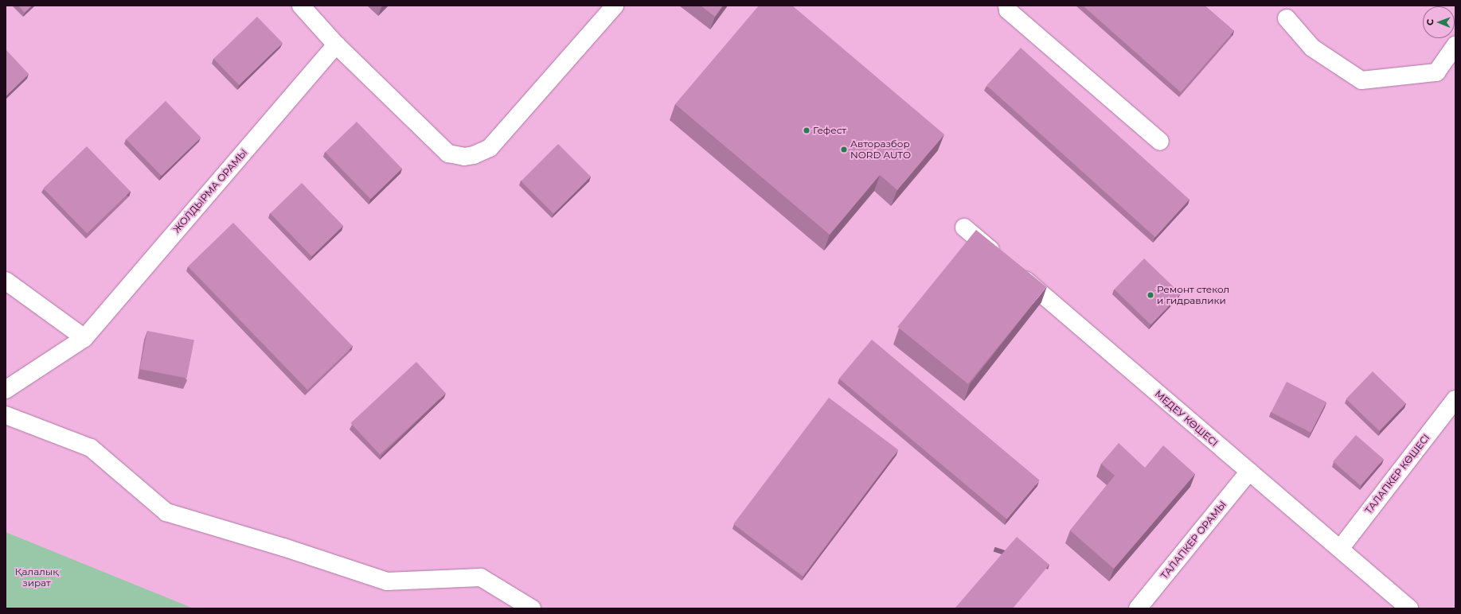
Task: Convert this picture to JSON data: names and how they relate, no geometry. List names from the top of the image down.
{
  "streets": {
    "street": [
      "ЖОЛДЫРМА ОРАМЫ",
      "МЕДЕУ КӨШЕСІ",
      "ТАЛАПКЕР КӨШЕСІ",
      "ТАЛАПКЕР ОРАМЫ"
    ]
  },
  "crossings": [
    ["МЕДЕУ КӨШЕСІ", "ТАЛАПКЕР КӨШЕСІ"],
    ["МЕДЕУ КӨШЕСІ", "ТАЛАПКЕР ОРАМЫ"]
  ],
  "parks": ["Қалалық зират"],
  "places": ["Гефест", "Авторазбор NORD AUTO", "Ремонт стекол и гидравлики"],
  "north": "left"
}
